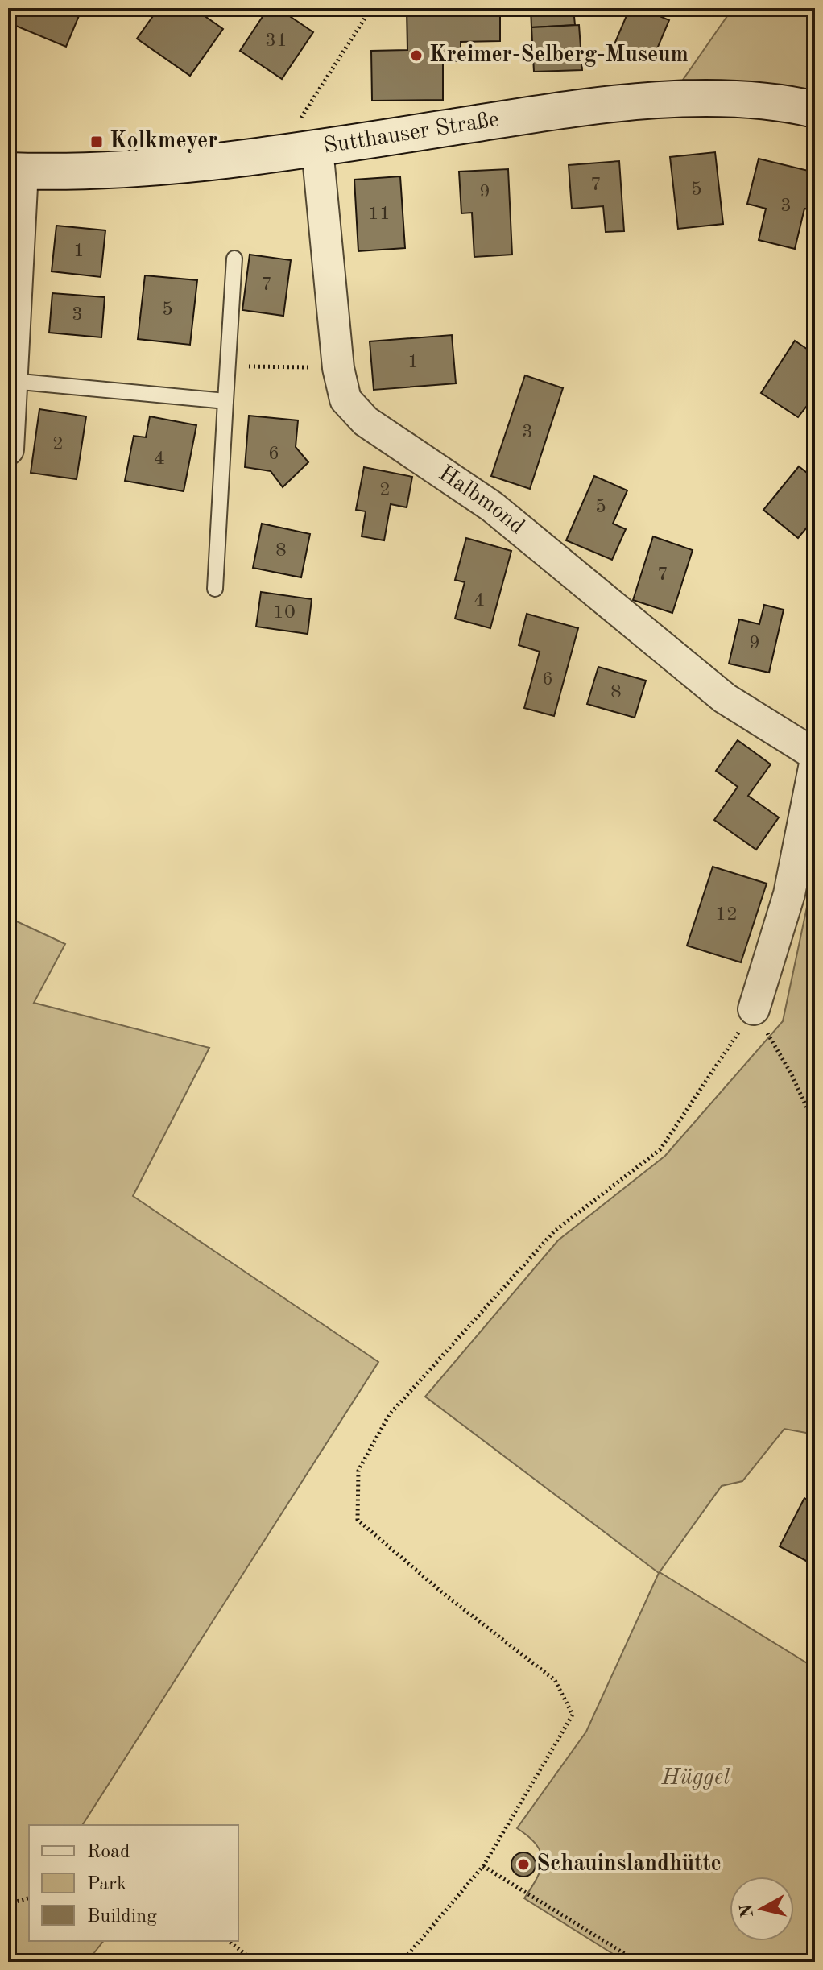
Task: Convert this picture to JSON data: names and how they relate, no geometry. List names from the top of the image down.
{
  "streets": {
    "street": ["Sutthauser Straße", "Halbmond"]
  },
  "crossings": [
    ["Sutthauser Straße", "Halbmond"]
  ],
  "parks": ["Hüggel"],
  "places": {
    "other": ["Kreimer-Selberg-Museum", "Schauinslandhütte"],
    "transit": ["Kolkmeyer"]
  },
  "house_numbers": [
    "31",
    "7",
    "5",
    "9",
    "3",
    "11",
    "1",
    "7",
    "5",
    "3",
    "1",
    "3",
    "2",
    "6",
    "4",
    "2",
    "5",
    "8",
    "7",
    "4",
    "10",
    "9",
    "6",
    "8",
    "12"
  ],
  "legend": ["Road", "Park", "Building"],
  "north": "left"
}
